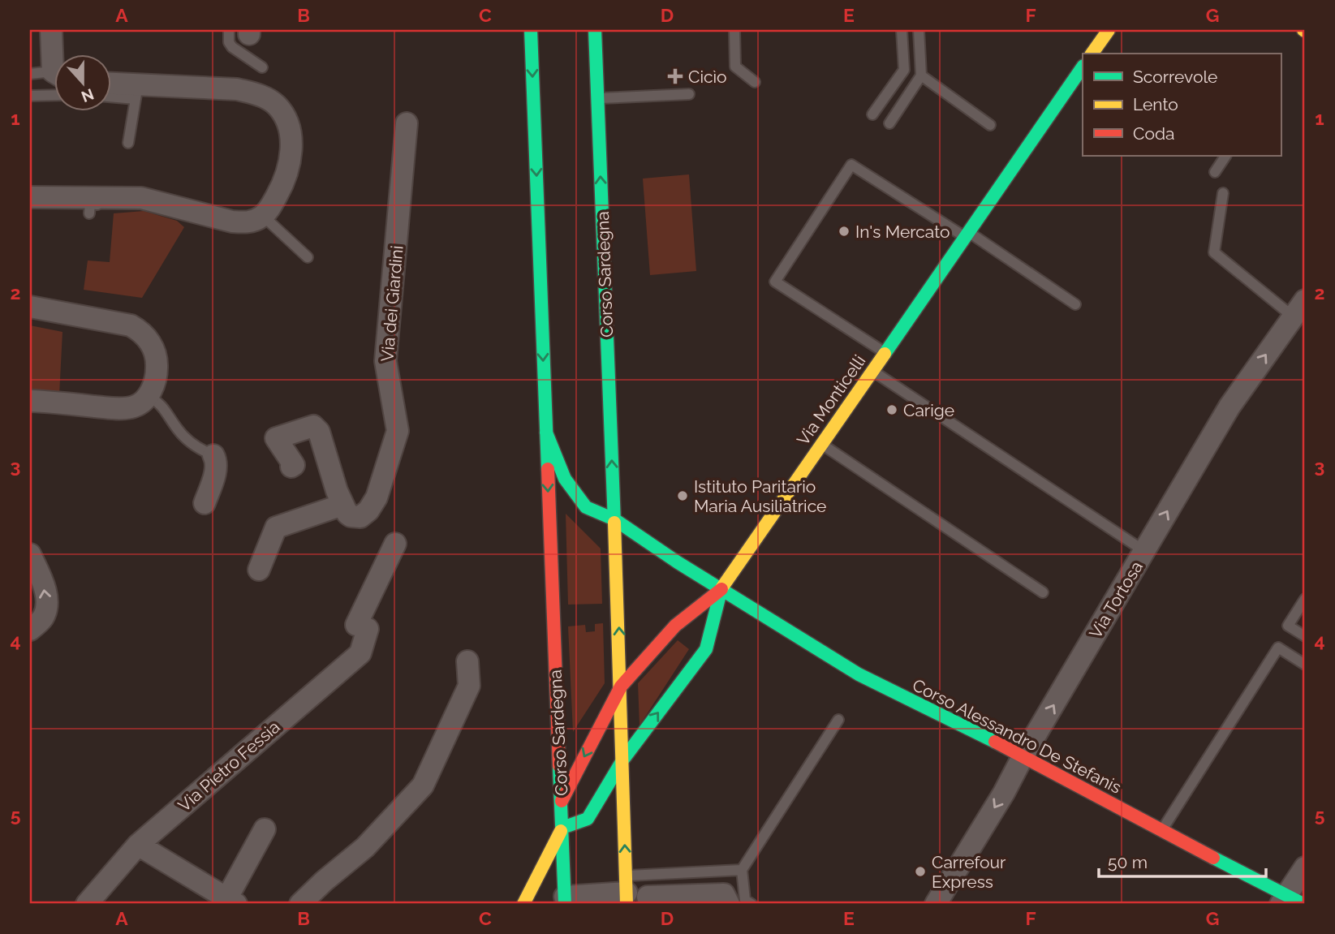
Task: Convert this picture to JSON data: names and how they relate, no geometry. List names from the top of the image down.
{
  "streets": {
    "street": [
      "Corso Sardegna",
      "Via dei Giardini",
      "Via Monticelli",
      "Via Tortosa",
      "Corso Alessandro De Stefanis",
      "Via Pietro Fessia"
    ]
  },
  "crossings": [
    ["Corso Sardegna", "Via Monticelli"],
    ["Corso Sardegna", "Corso Alessandro De Stefanis"],
    ["Via Monticelli", "Corso Alessandro De Stefanis"],
    ["Via Tortosa", "Corso Alessandro De Stefanis"]
  ],
  "places": {
    "health": ["Cicìo"],
    "other": [
      "In's Mercato",
      "Carige",
      "Istituto Paritario Maria Ausiliatrice",
      "Carrefour Express"
    ]
  },
  "legend": ["Scorrevole", "Lento", "Coda"],
  "scale_bar": "50 m",
  "north": "bottom",
  "grid": {
    "columns": [
      "A",
      "B",
      "C",
      "D",
      "E",
      "F",
      "G"
    ],
    "rows": [
      "1",
      "2",
      "3",
      "4",
      "5"
    ]
  }
}
